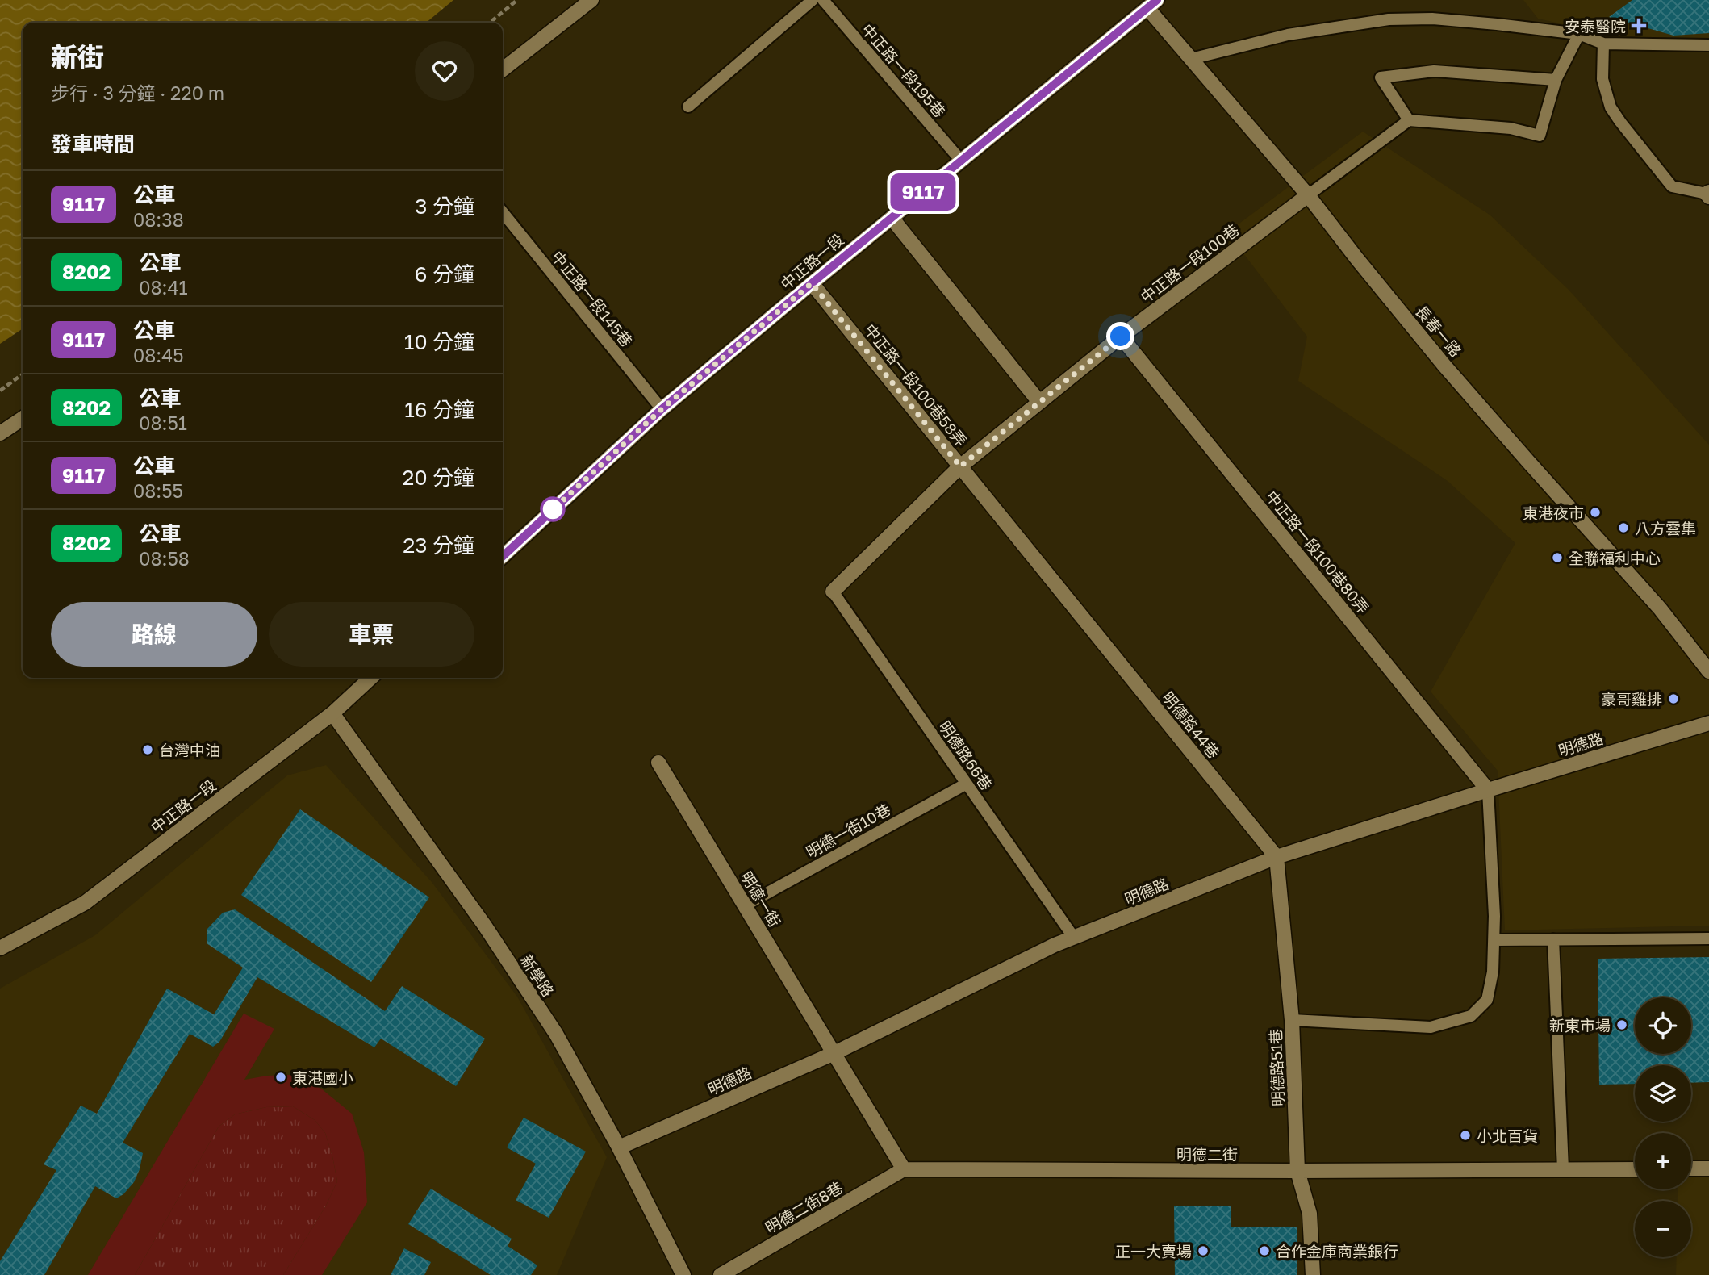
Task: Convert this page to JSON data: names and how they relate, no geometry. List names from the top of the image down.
{
  "streets": {
    "street": [
      "中正路一段",
      "中正路一段100巷",
      "長春一路",
      "中正路一段100巷58弄",
      "中正路一段100巷80弄",
      "明德路44巷",
      "明德路",
      "明德一街",
      "新學路",
      "明德路51巷",
      "明德二街",
      "明德二街8巷"
    ],
    "lane": [
      "中正路一段195巷",
      "中正路一段145巷",
      "明德路66巷",
      "明德一街10巷"
    ]
  },
  "crossings": [
    ["中正路一段195巷", "中正路一段"],
    ["中正路一段", "中正路一段145巷"],
    ["中正路一段", "長春一路"],
    ["中正路一段", "中正路一段100巷58弄"],
    ["中正路一段", "新學路"],
    ["中正路一段100巷", "長春一路"],
    ["中正路一段100巷", "中正路一段100巷58弄"],
    ["中正路一段100巷", "中正路一段100巷80弄"],
    ["中正路一段100巷", "明德路66巷"],
    ["中正路一段100巷58弄", "明德路44巷"],
    ["中正路一段100巷80弄", "明德路"],
    ["明德路44巷", "明德路"],
    ["明德路44巷", "明德路51巷"],
    ["明德路", "明德路66巷"],
    ["明德路", "明德一街"],
    ["明德路", "新學路"],
    ["明德路", "明德路51巷"],
    ["明德路66巷", "明德一街10巷"],
    ["明德一街10巷", "明德一街"],
    ["明德路51巷", "明德二街"],
    ["明德二街", "明德二街8巷"]
  ],
  "places": {
    "health": ["安泰醫院"],
    "other": [
      "東港夜市",
      "八方雲集",
      "全聯福利中心",
      "豪哥雞排",
      "台灣中油",
      "新東市場",
      "東港國小",
      "小北百貨",
      "正一大賣場",
      "合作金庫商業銀行"
    ]
  },
  "lines": ["bus line 9117"],
  "page": {
    "on_map": "9117",
    "heading": [
      ["新街", "步行 · 3 分鐘 · 220 m"],
      "發車時間"
    ],
    "list": [
      {
        "mark": "9117",
        "name": "公車",
        "note": "08:38",
        "value": "3 分鐘"
      },
      {
        "mark": "8202",
        "name": "公車",
        "note": "08:41",
        "value": "6 分鐘"
      },
      {
        "mark": "9117",
        "name": "公車",
        "note": "08:45",
        "value": "10 分鐘"
      },
      {
        "mark": "8202",
        "name": "公車",
        "note": "08:51",
        "value": "16 分鐘"
      },
      {
        "mark": "9117",
        "name": "公車",
        "note": "08:55",
        "value": "20 分鐘"
      },
      {
        "mark": "8202",
        "name": "公車",
        "note": "08:58",
        "value": "23 分鐘"
      }
    ],
    "buttons": ["路線", "車票"],
    "map_buttons": ["+", "−"]
  }
}
